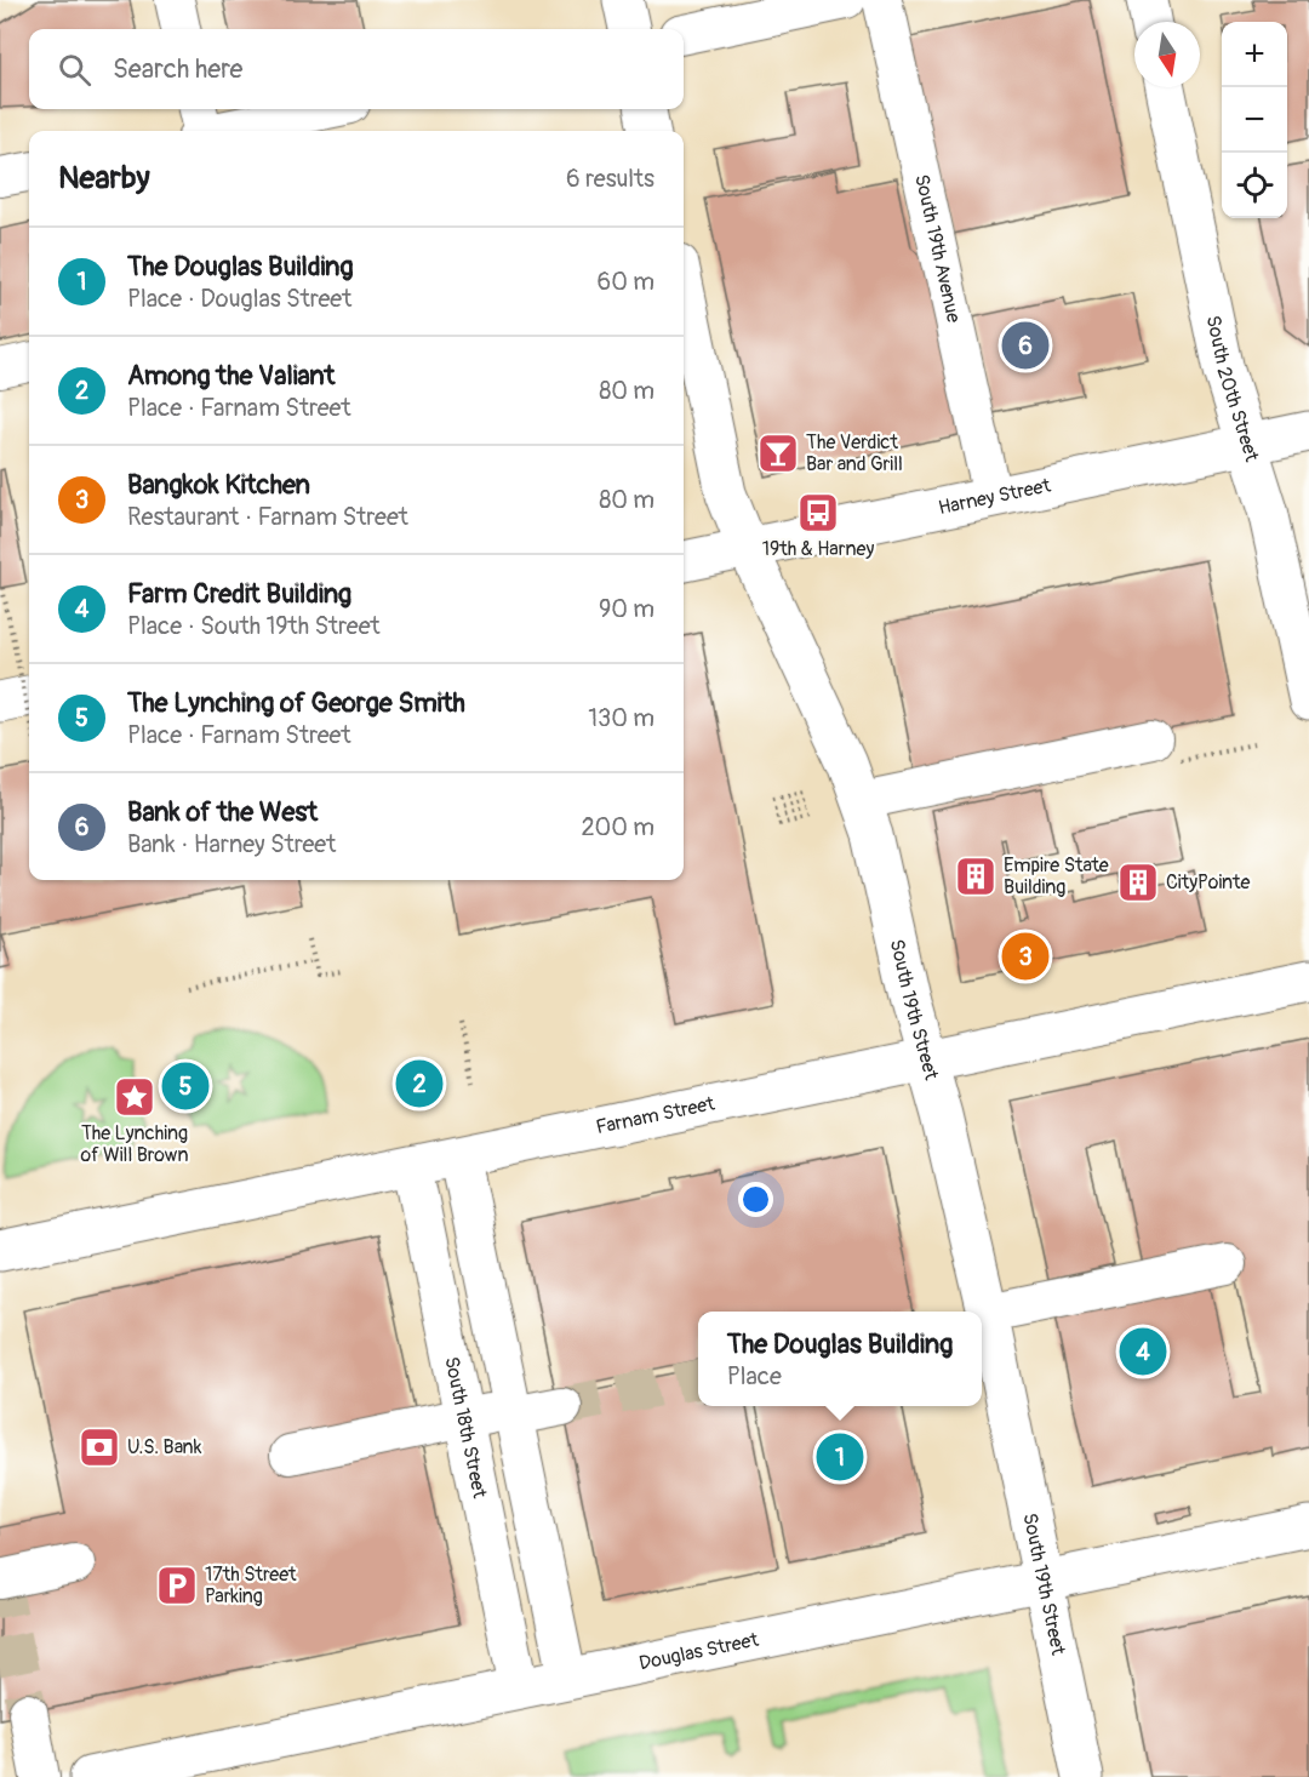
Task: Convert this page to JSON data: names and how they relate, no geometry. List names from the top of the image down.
{
  "streets": {
    "main road": [
      "South 20th Street",
      "Harney Street",
      "South 19th Street",
      "Farnam Street",
      "Douglas Street"
    ],
    "street": ["South 19th Avenue", "South 18th Street"]
  },
  "crossings": [
    ["South 19th Avenue", "Harney Street"],
    ["South 20th Street", "Harney Street"],
    ["Harney Street", "South 19th Street"],
    ["South 19th Street", "Farnam Street"],
    ["South 19th Street", "Douglas Street"],
    ["Farnam Street", "South 18th Street"],
    ["South 18th Street", "Douglas Street"]
  ],
  "places": {
    "bar": ["The Verdict Bar and Grill"],
    "bus stop": ["19th & Harney"],
    "building": ["Empire State Building", "CityPointe"],
    "place": ["The Lynching of Will Brown"],
    "bank": ["U.S. Bank"],
    "parking": ["17th Street Parking"]
  },
  "north": "bottom",
  "page": {
    "map_buttons": ["+", "−"],
    "search": "Search here",
    "heading": ["Nearby", "6 results"],
    "list": [
      {
        "mark": "1",
        "name": "The Douglas Building",
        "note": "Place · Douglas Street",
        "value": "60 m"
      },
      {
        "mark": "2",
        "name": "Among the Valiant",
        "note": "Place · Farnam Street",
        "value": "80 m"
      },
      {
        "mark": "3",
        "name": "Bangkok Kitchen",
        "note": "Restaurant · Farnam Street",
        "value": "80 m"
      },
      {
        "mark": "4",
        "name": "Farm Credit Building",
        "note": "Place · South 19th Street",
        "value": "90 m"
      },
      {
        "mark": "5",
        "name": "The Lynching of George Smith",
        "note": "Place · Farnam Street",
        "value": "130 m"
      },
      {
        "mark": "6",
        "name": "Bank of the West",
        "note": "Bank · Harney Street",
        "value": "200 m"
      }
    ],
    "pins": [
      "6",
      "3",
      "2",
      "5",
      "4",
      "1"
    ],
    "popup": ["The Douglas Building", "Place"]
  }
}
